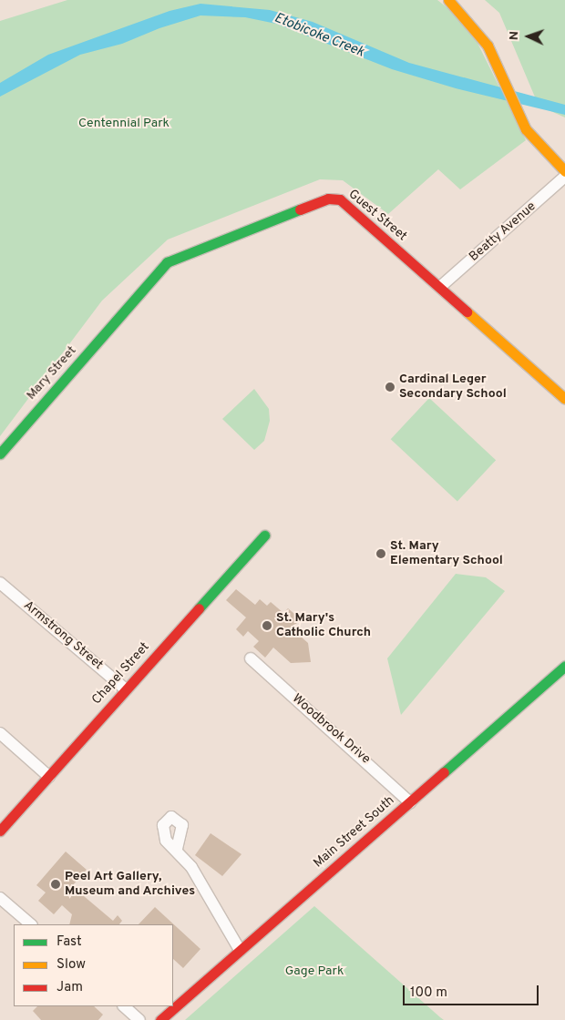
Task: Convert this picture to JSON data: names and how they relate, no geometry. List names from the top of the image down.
{
  "streets": {
    "street": [
      "Guest Street",
      "Beatty Avenue",
      "Mary Street",
      "Armstrong Street",
      "Chapel Street",
      "Woodbrook Drive",
      "Main Street South"
    ]
  },
  "crossings": [
    ["Guest Street", "Beatty Avenue"],
    ["Guest Street", "Mary Street"],
    ["Armstrong Street", "Chapel Street"],
    ["Woodbrook Drive", "Main Street South"]
  ],
  "water": ["Etobicoke Creek"],
  "parks": ["Centennial Park", "Gage Park"],
  "places": [
    "Cardinal Leger Secondary School",
    "St. Mary Elementary School",
    "St. Mary's Catholic Church",
    "Peel Art Gallery, Museum and Archives"
  ],
  "legend": ["Fast", "Slow", "Jam"],
  "scale_bar": "100 m",
  "north": "left"
}
